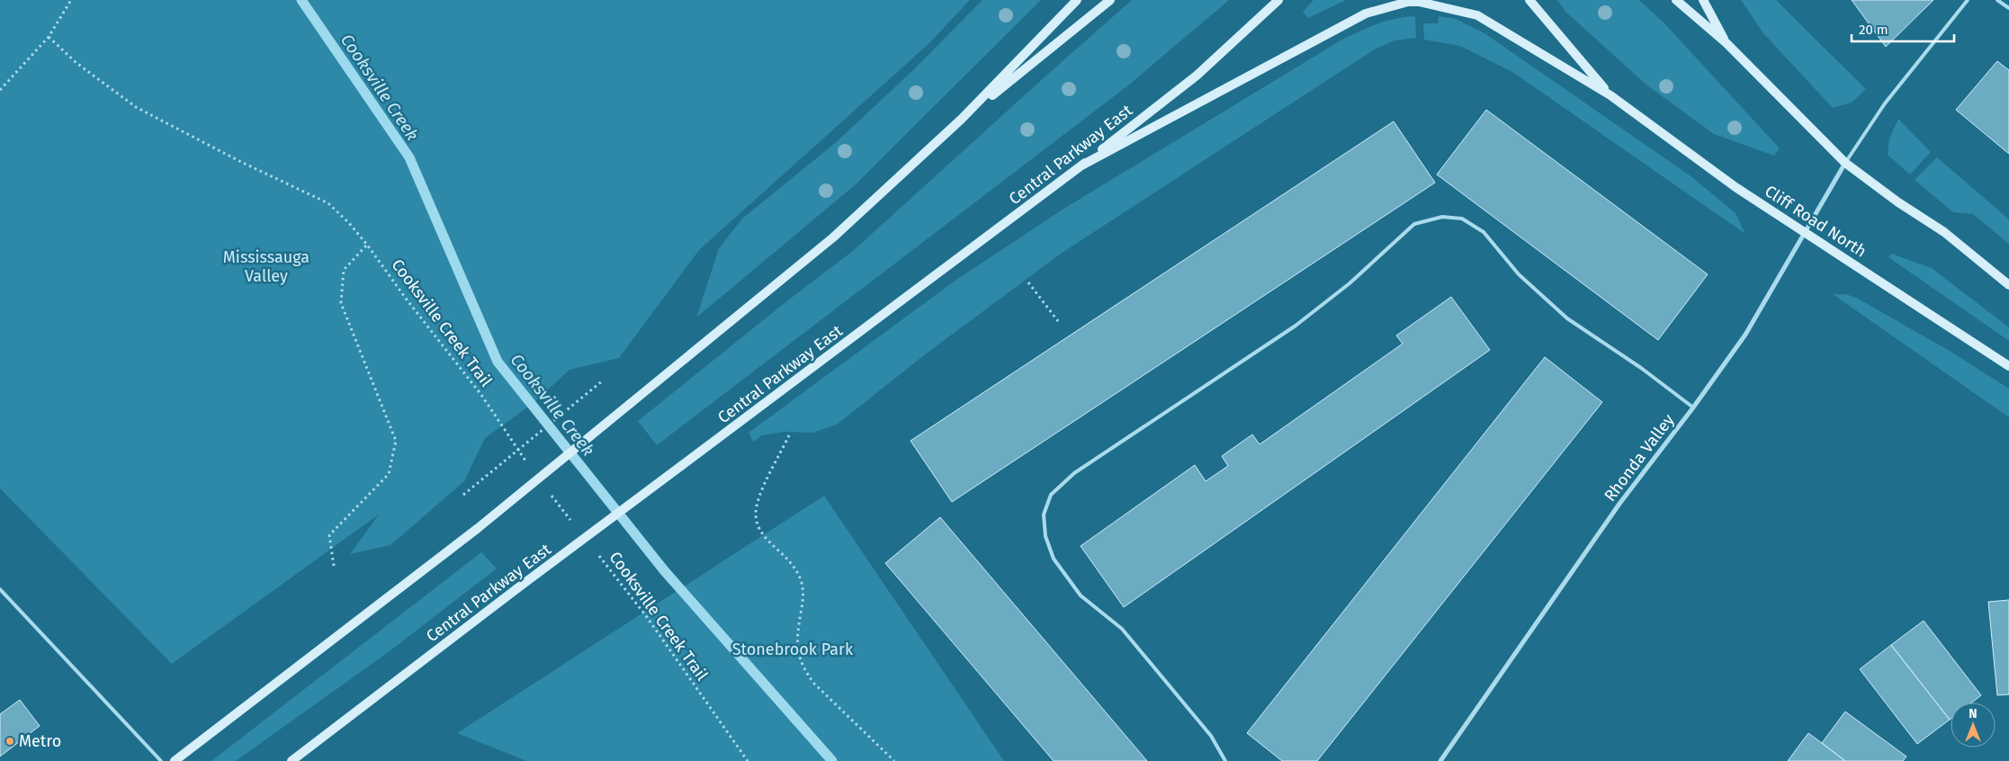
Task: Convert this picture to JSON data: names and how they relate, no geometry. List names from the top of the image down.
{
  "streets": {
    "street": ["Central Parkway East", "Cliff Road North", "Rhonda Valley"],
    "path": ["Cooksville Creek Trail"]
  },
  "crossings": [
    ["Cliff Road North", "Rhonda Valley"]
  ],
  "water": ["Cooksville Creek"],
  "parks": ["Mississauga Valley", "Stonebrook Park"],
  "places": ["Metro"],
  "scale_bar": "20 m",
  "north": "top"
}
